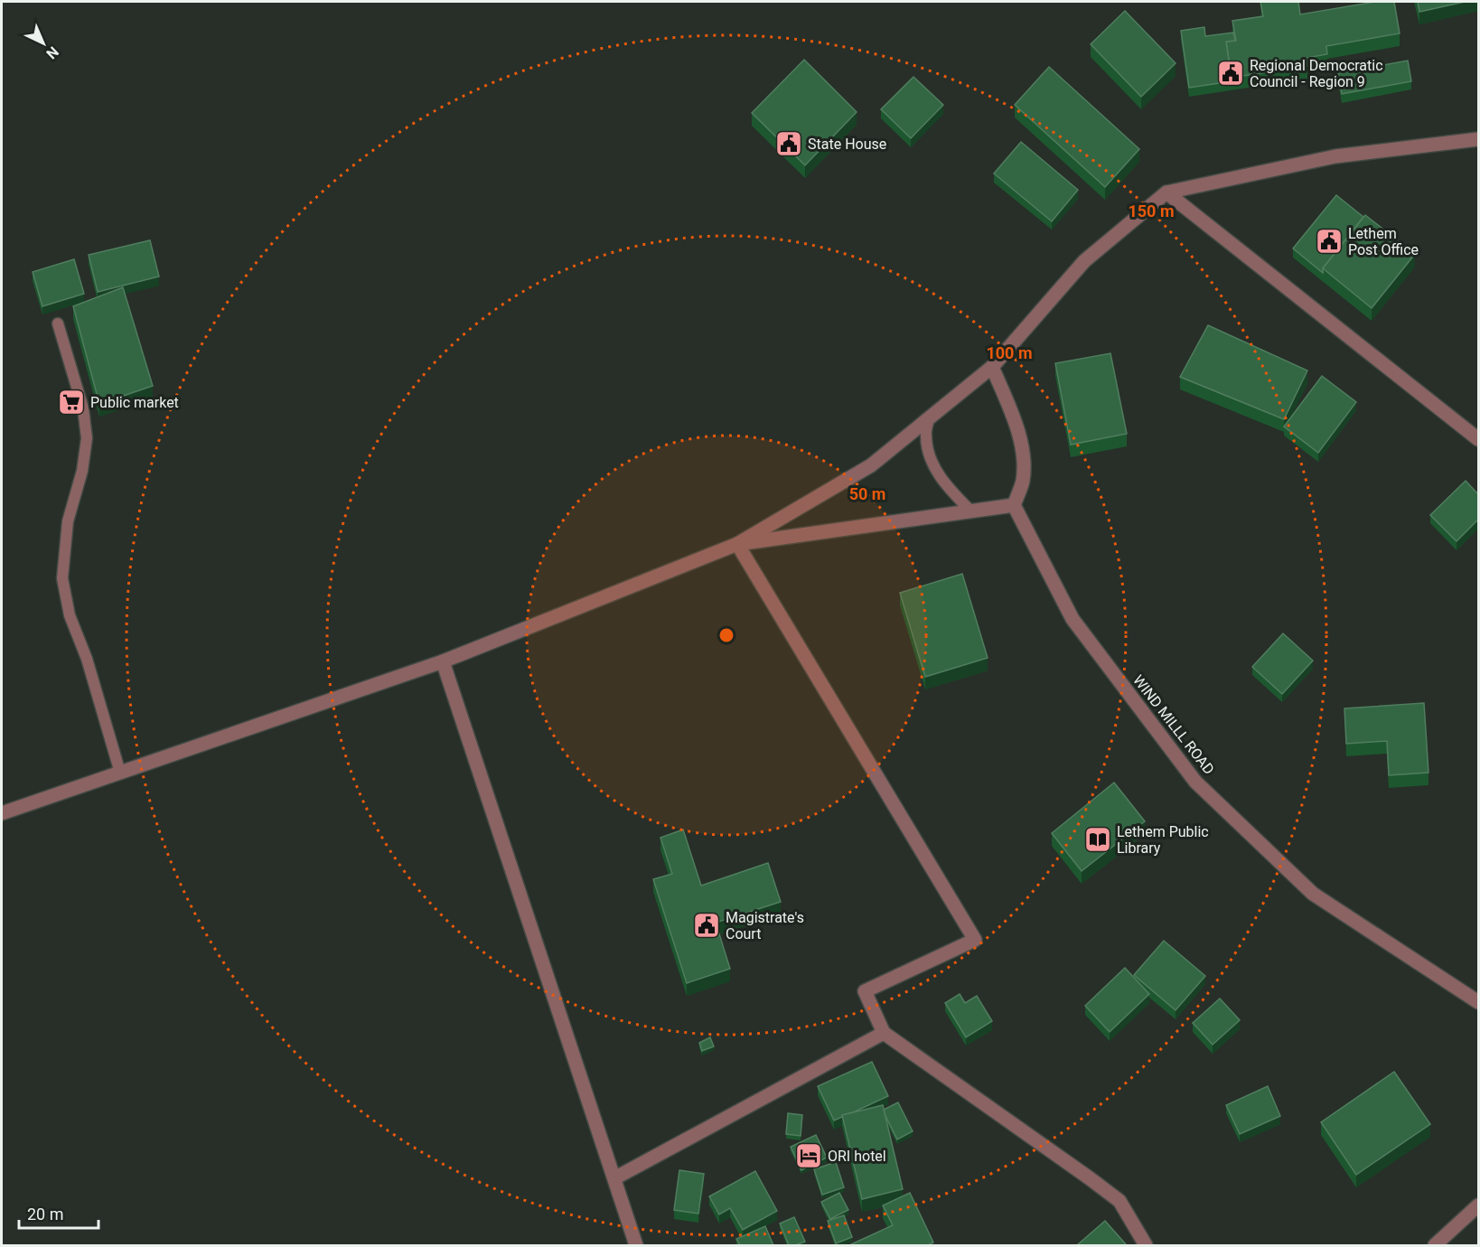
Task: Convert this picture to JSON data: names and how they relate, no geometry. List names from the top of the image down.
{
  "streets": {
    "street": ["WIND MILLL ROAD"]
  },
  "places": {
    "public building": [
      "Regional Democratic Council - Region 9",
      "State House",
      "Lethem Post Office",
      "Magistrate's Court"
    ],
    "supermarket": ["Public market"],
    "library": ["Lethem Public Library"],
    "hotel": ["ORI hotel"]
  },
  "scale_bar": "20 m",
  "north": "bottom right",
  "rings": ["150 m", "100 m", "50 m"]
}
